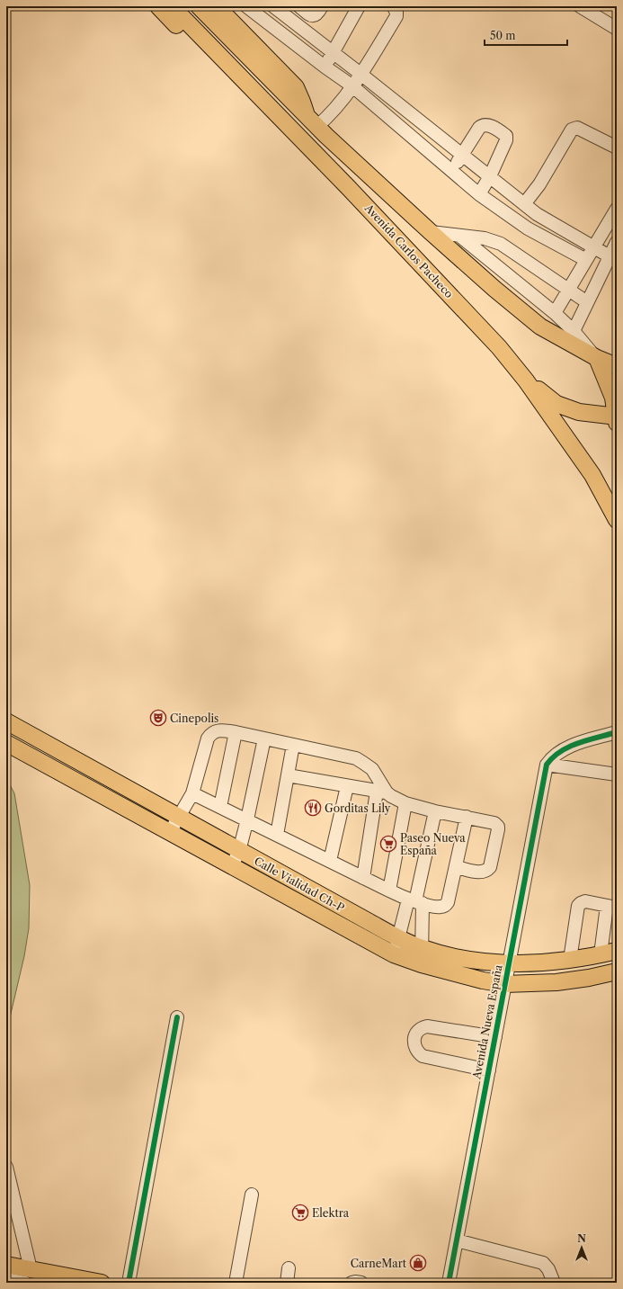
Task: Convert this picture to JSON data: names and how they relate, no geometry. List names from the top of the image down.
{
  "streets": {
    "main road": ["Avenida Carlos Pacheco", "Calle Vialidad Ch-P"],
    "street": ["Avenida Nueva España"]
  },
  "crossings": [
    ["Calle Vialidad Ch-P", "Avenida Nueva España"]
  ],
  "places": {
    "theatre": ["Cinepolis"],
    "restaurant": ["Gorditas Lily"],
    "supermarket": ["Paseo Nueva España", "Elektra"],
    "shop": ["CarneMart"]
  },
  "scale_bar": "50 m",
  "north": "top"
}
